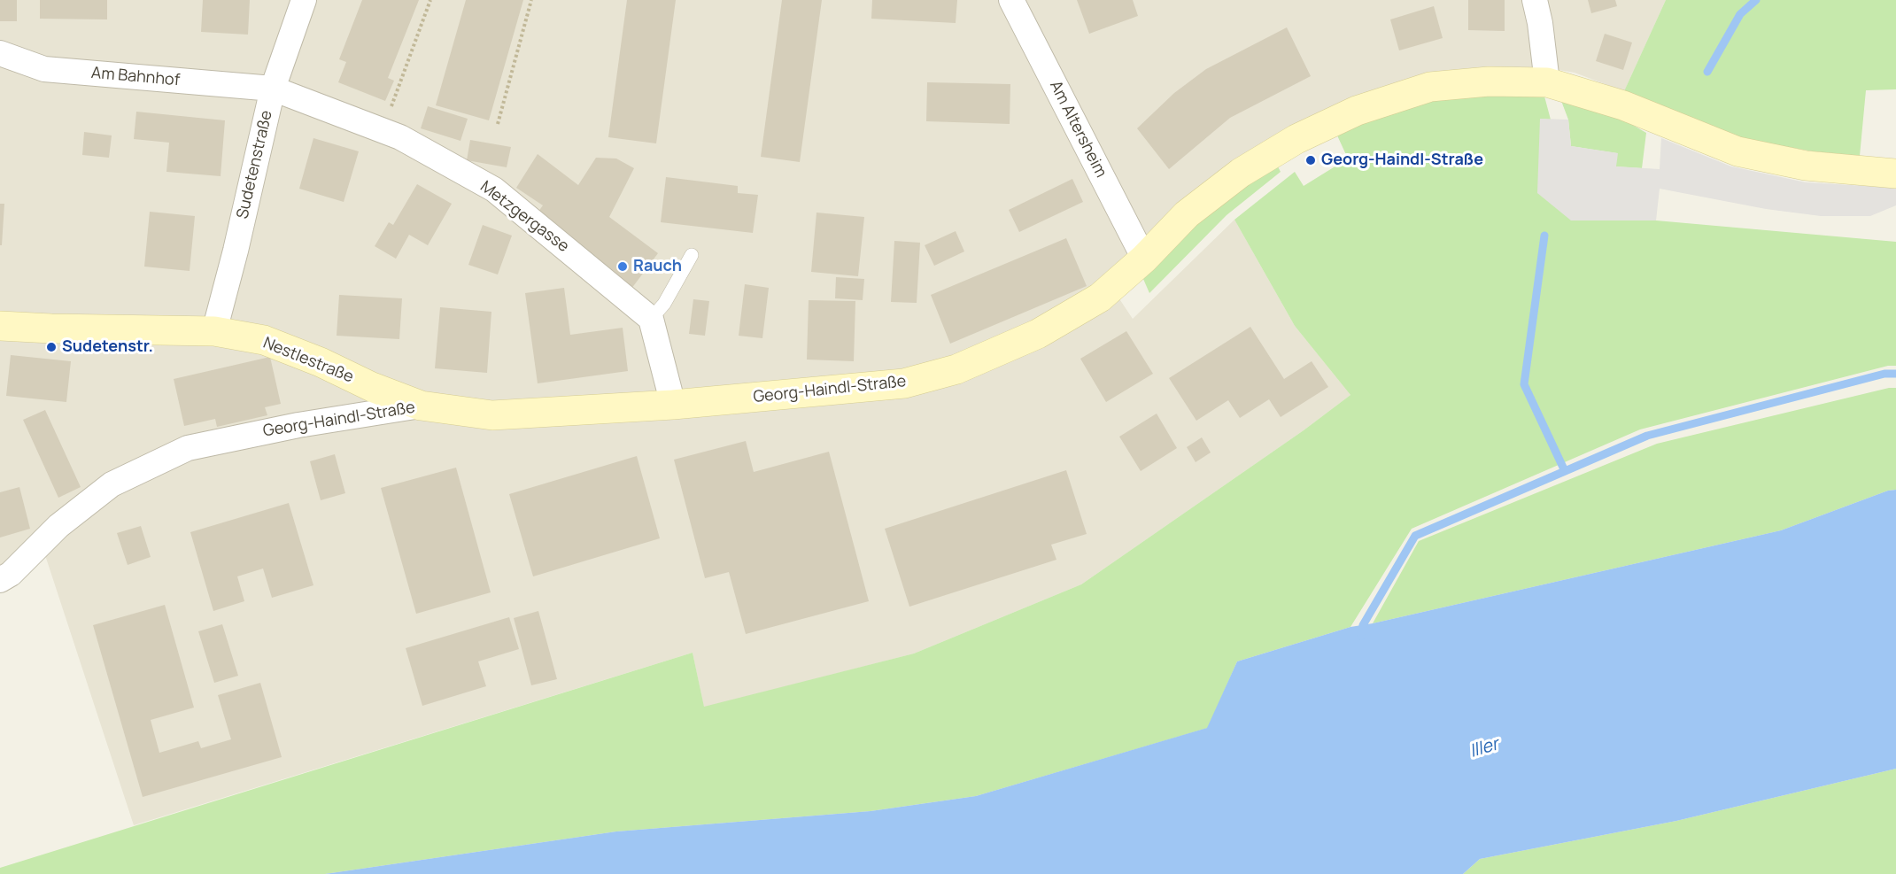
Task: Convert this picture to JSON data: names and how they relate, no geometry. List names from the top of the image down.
{
  "streets": {
    "street": [
      "Am Bahnhof",
      "Am Altersheim",
      "Sudetenstraße",
      "Metzgergasse",
      "Nestlestraße",
      "Georg-Haindl-Straße"
    ]
  },
  "crossings": [
    ["Am Bahnhof", "Sudetenstraße"],
    ["Am Bahnhof", "Metzgergasse"],
    ["Am Altersheim", "Georg-Haindl-Straße"],
    ["Sudetenstraße", "Metzgergasse"],
    ["Sudetenstraße", "Nestlestraße"],
    ["Nestlestraße", "Georg-Haindl-Straße"]
  ],
  "water": ["Iller"],
  "places": ["Georg-Haindl-Straße", "Rauch", "Sudetenstr."]
}
